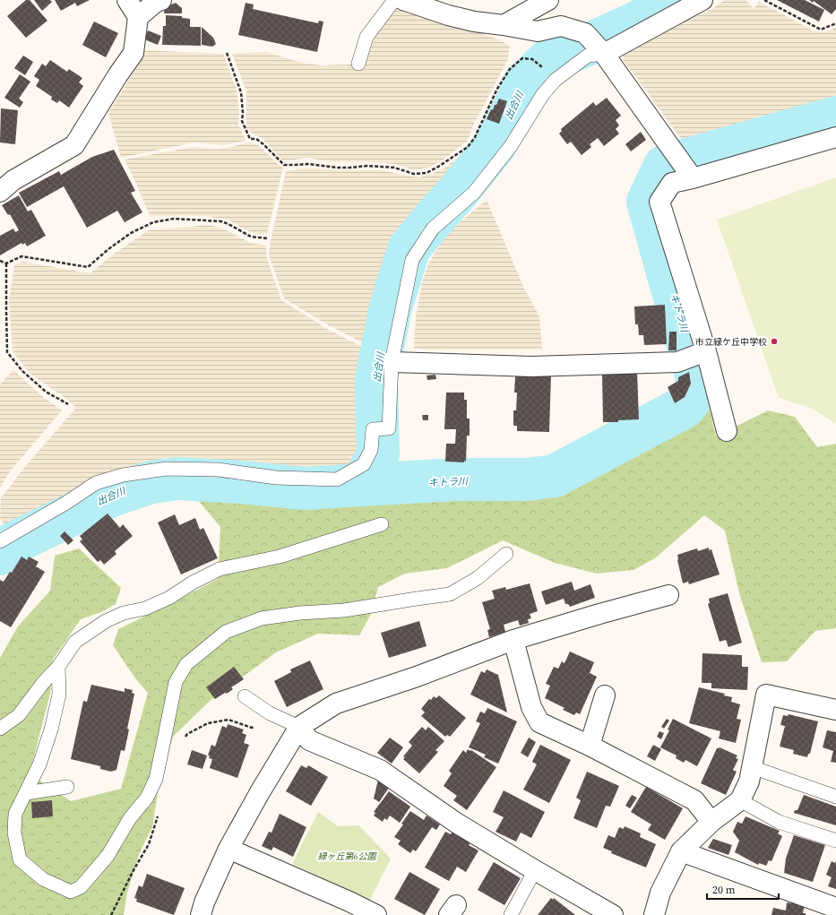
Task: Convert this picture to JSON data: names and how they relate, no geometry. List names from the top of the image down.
{
  "water": ["出合川", "キトラ川"],
  "parks": ["緑ヶ丘第6公園"],
  "places": ["市立緑ケ丘中学校"],
  "scale_bar": "20 m"
}
